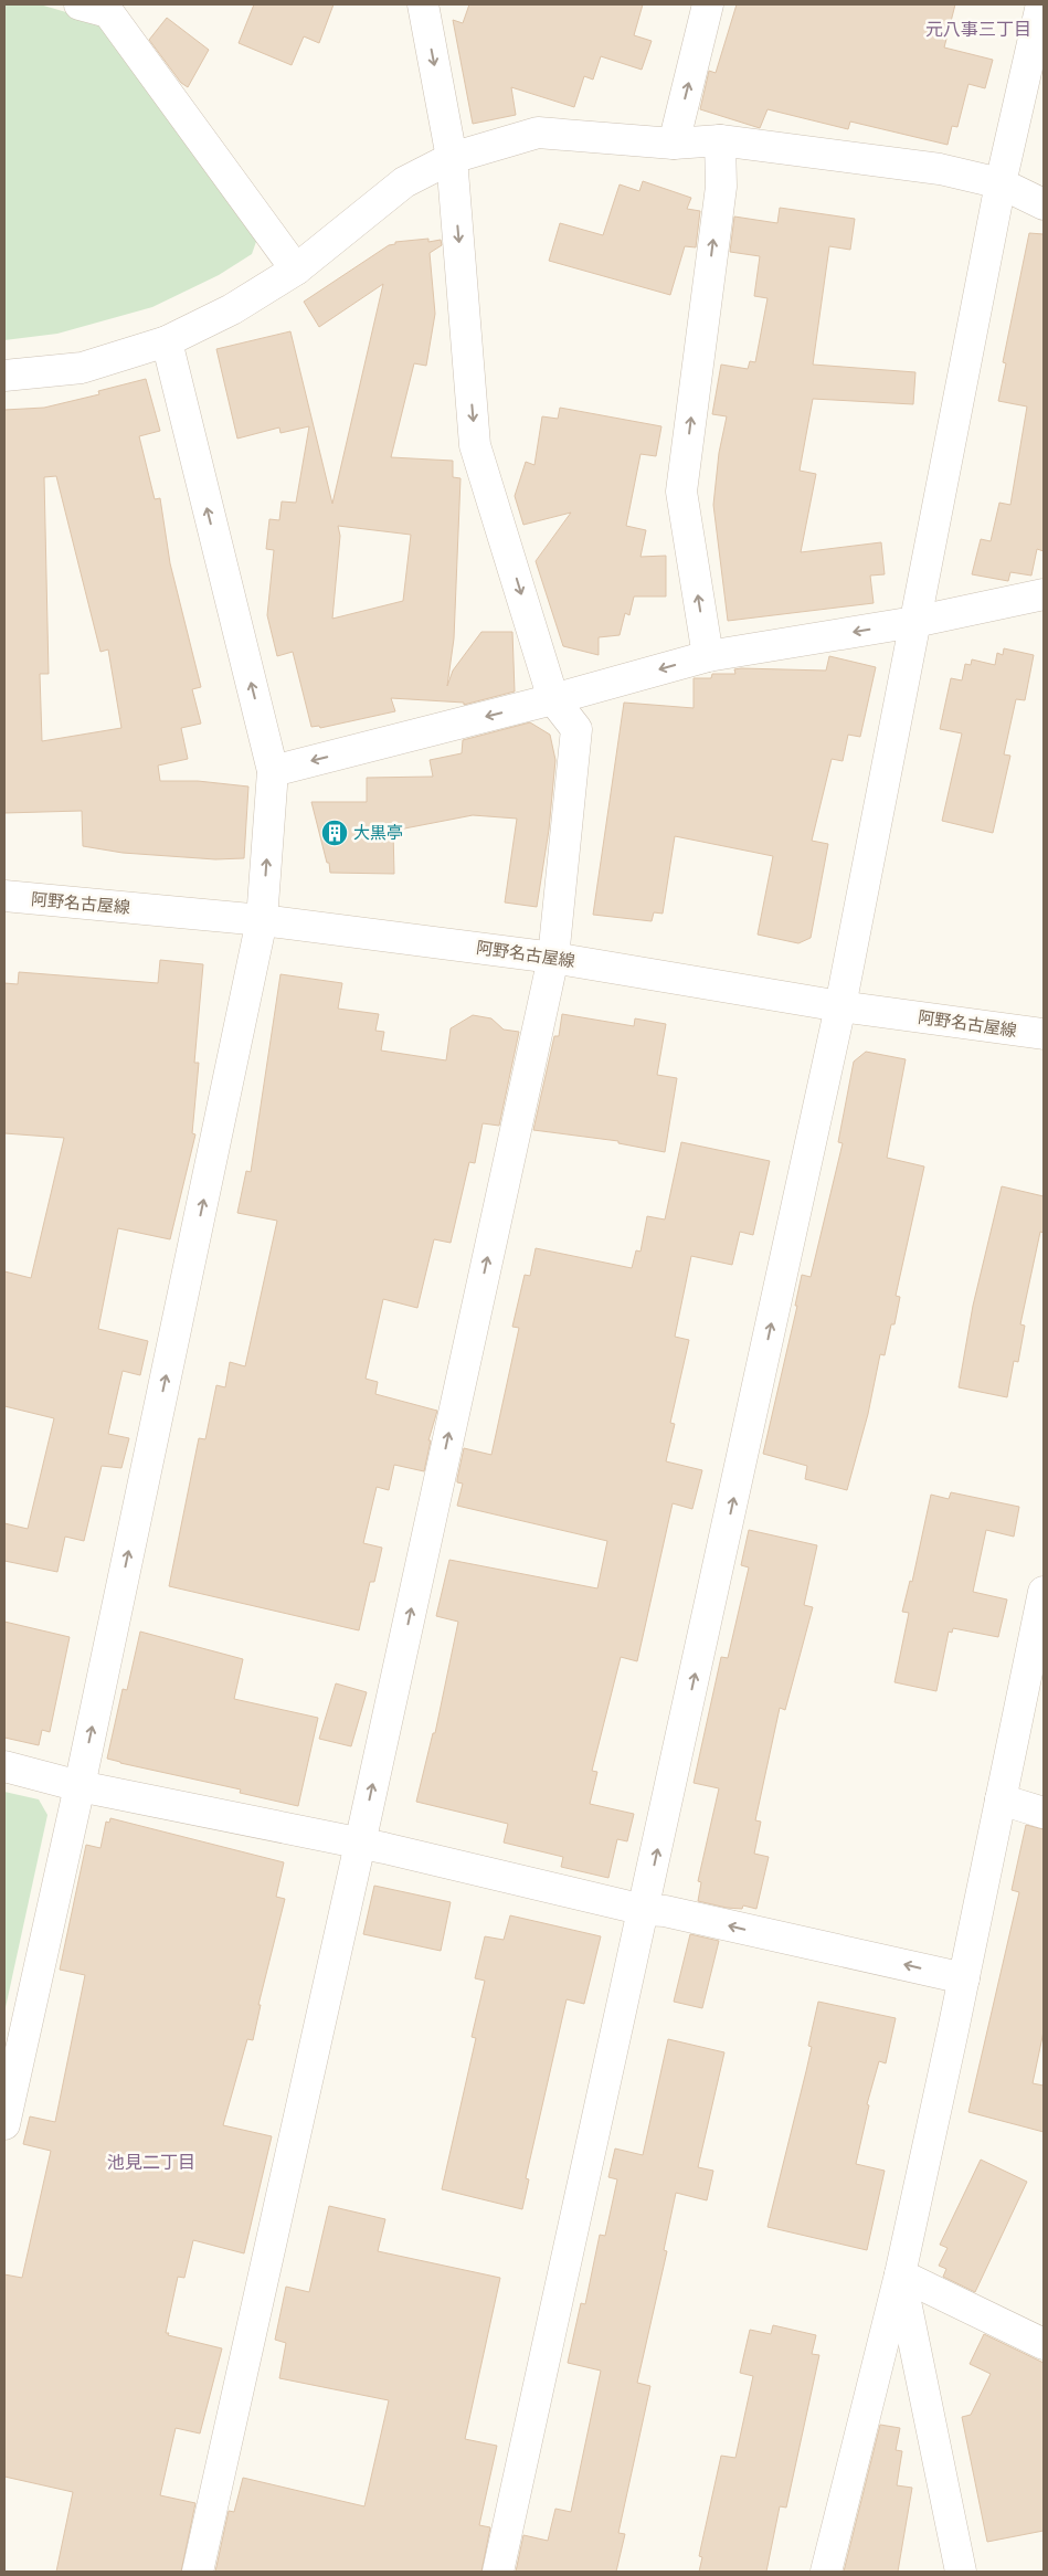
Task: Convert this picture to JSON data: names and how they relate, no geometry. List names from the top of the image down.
{
  "streets": {
    "street": ["阿野名古屋線"]
  },
  "districts": ["元八事三丁目", "池見二丁目"],
  "places": {
    "building": ["大黒亭"]
  }
}
